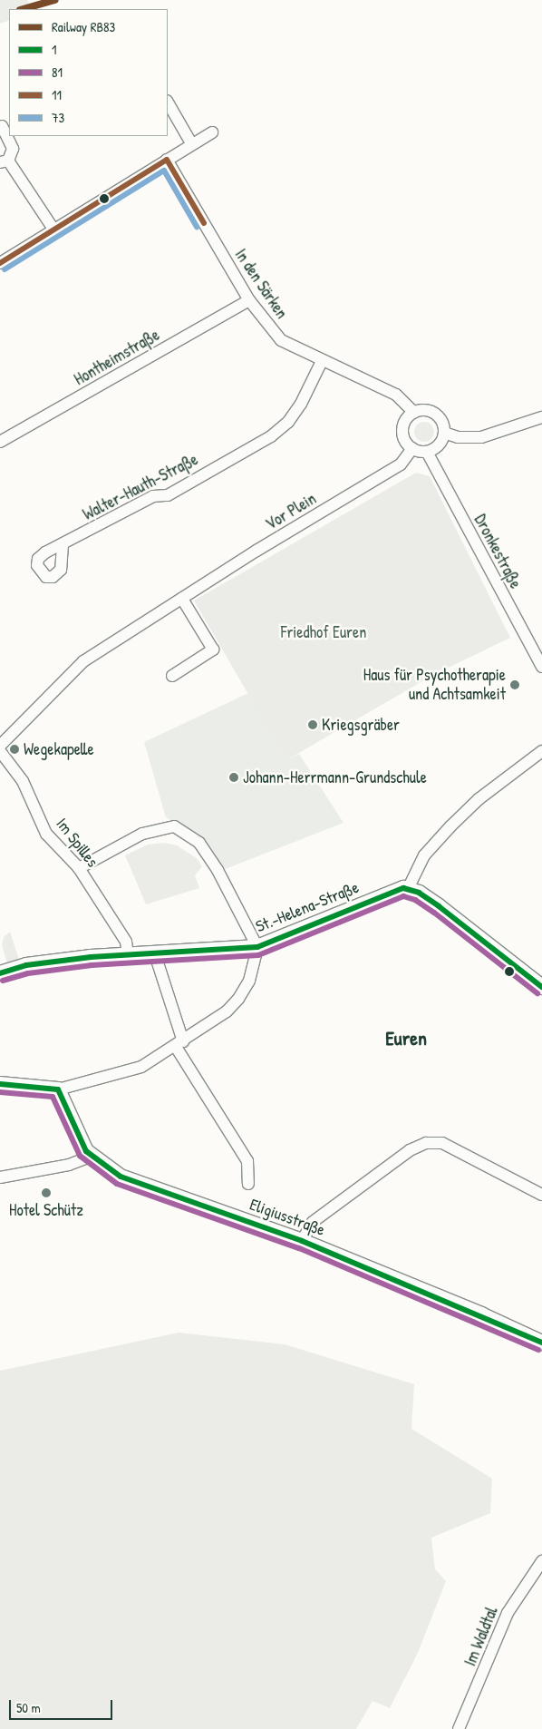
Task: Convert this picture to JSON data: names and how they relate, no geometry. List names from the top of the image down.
{
  "streets": {
    "street": [
      "In den Särken",
      "Hontheimstraße",
      "Walter-Hauth-Straße",
      "Vor Plein",
      "Dronkestraße",
      "Im Spilles",
      "St.-Helena-Straße",
      "Eligiusstraße",
      "Im Waldtal"
    ]
  },
  "crossings": [
    ["In den Särken", "Hontheimstraße"],
    ["In den Särken", "Walter-Hauth-Straße"],
    ["In den Särken", "Vor Plein"],
    ["In den Särken", "Dronkestraße"],
    ["Vor Plein", "Dronkestraße"],
    ["Im Spilles", "St.-Helena-Straße"]
  ],
  "districts": ["Euren"],
  "parks": ["Friedhof Euren"],
  "places": [
    "Haus für Psychotherapie und Achtsamkeit",
    "Kriegsgräber",
    "Wegekapelle",
    "Johann-Herrmann-Grundschule",
    "Hotel Schütz"
  ],
  "lines": [
    "rail line RB83",
    "transit line 11",
    "transit line 73",
    "transit line 1",
    "transit line 81"
  ],
  "legend": [
    "Railway RB83",
    "1",
    "81",
    "11",
    "73"
  ],
  "scale_bar": "50 m"
}
